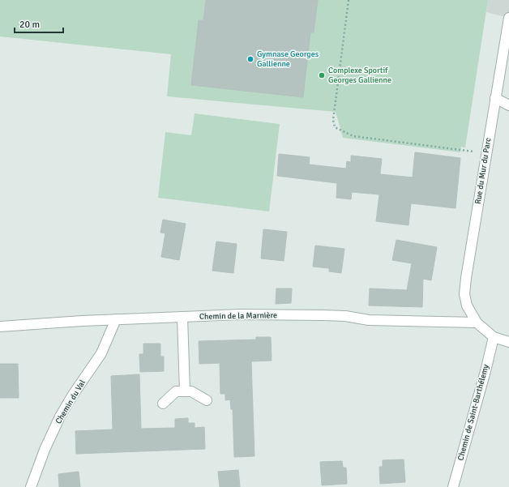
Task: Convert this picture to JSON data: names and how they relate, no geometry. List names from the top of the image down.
{
  "streets": {
    "street": [
      "Rue du Mur du Parc",
      "Chemin de la Marnière",
      "Chemin du Val",
      "Chemin de Saint-Barthélemy"
    ]
  },
  "crossings": [
    ["Rue du Mur du Parc", "Chemin de la Marnière"],
    ["Rue du Mur du Parc", "Chemin de Saint-Barthélemy"],
    ["Chemin de la Marnière", "Chemin du Val"]
  ],
  "places": ["Gymnase Georges Gallienne", "Complexe Sportif Georges Gallienne"],
  "scale_bar": "20 m"
}
